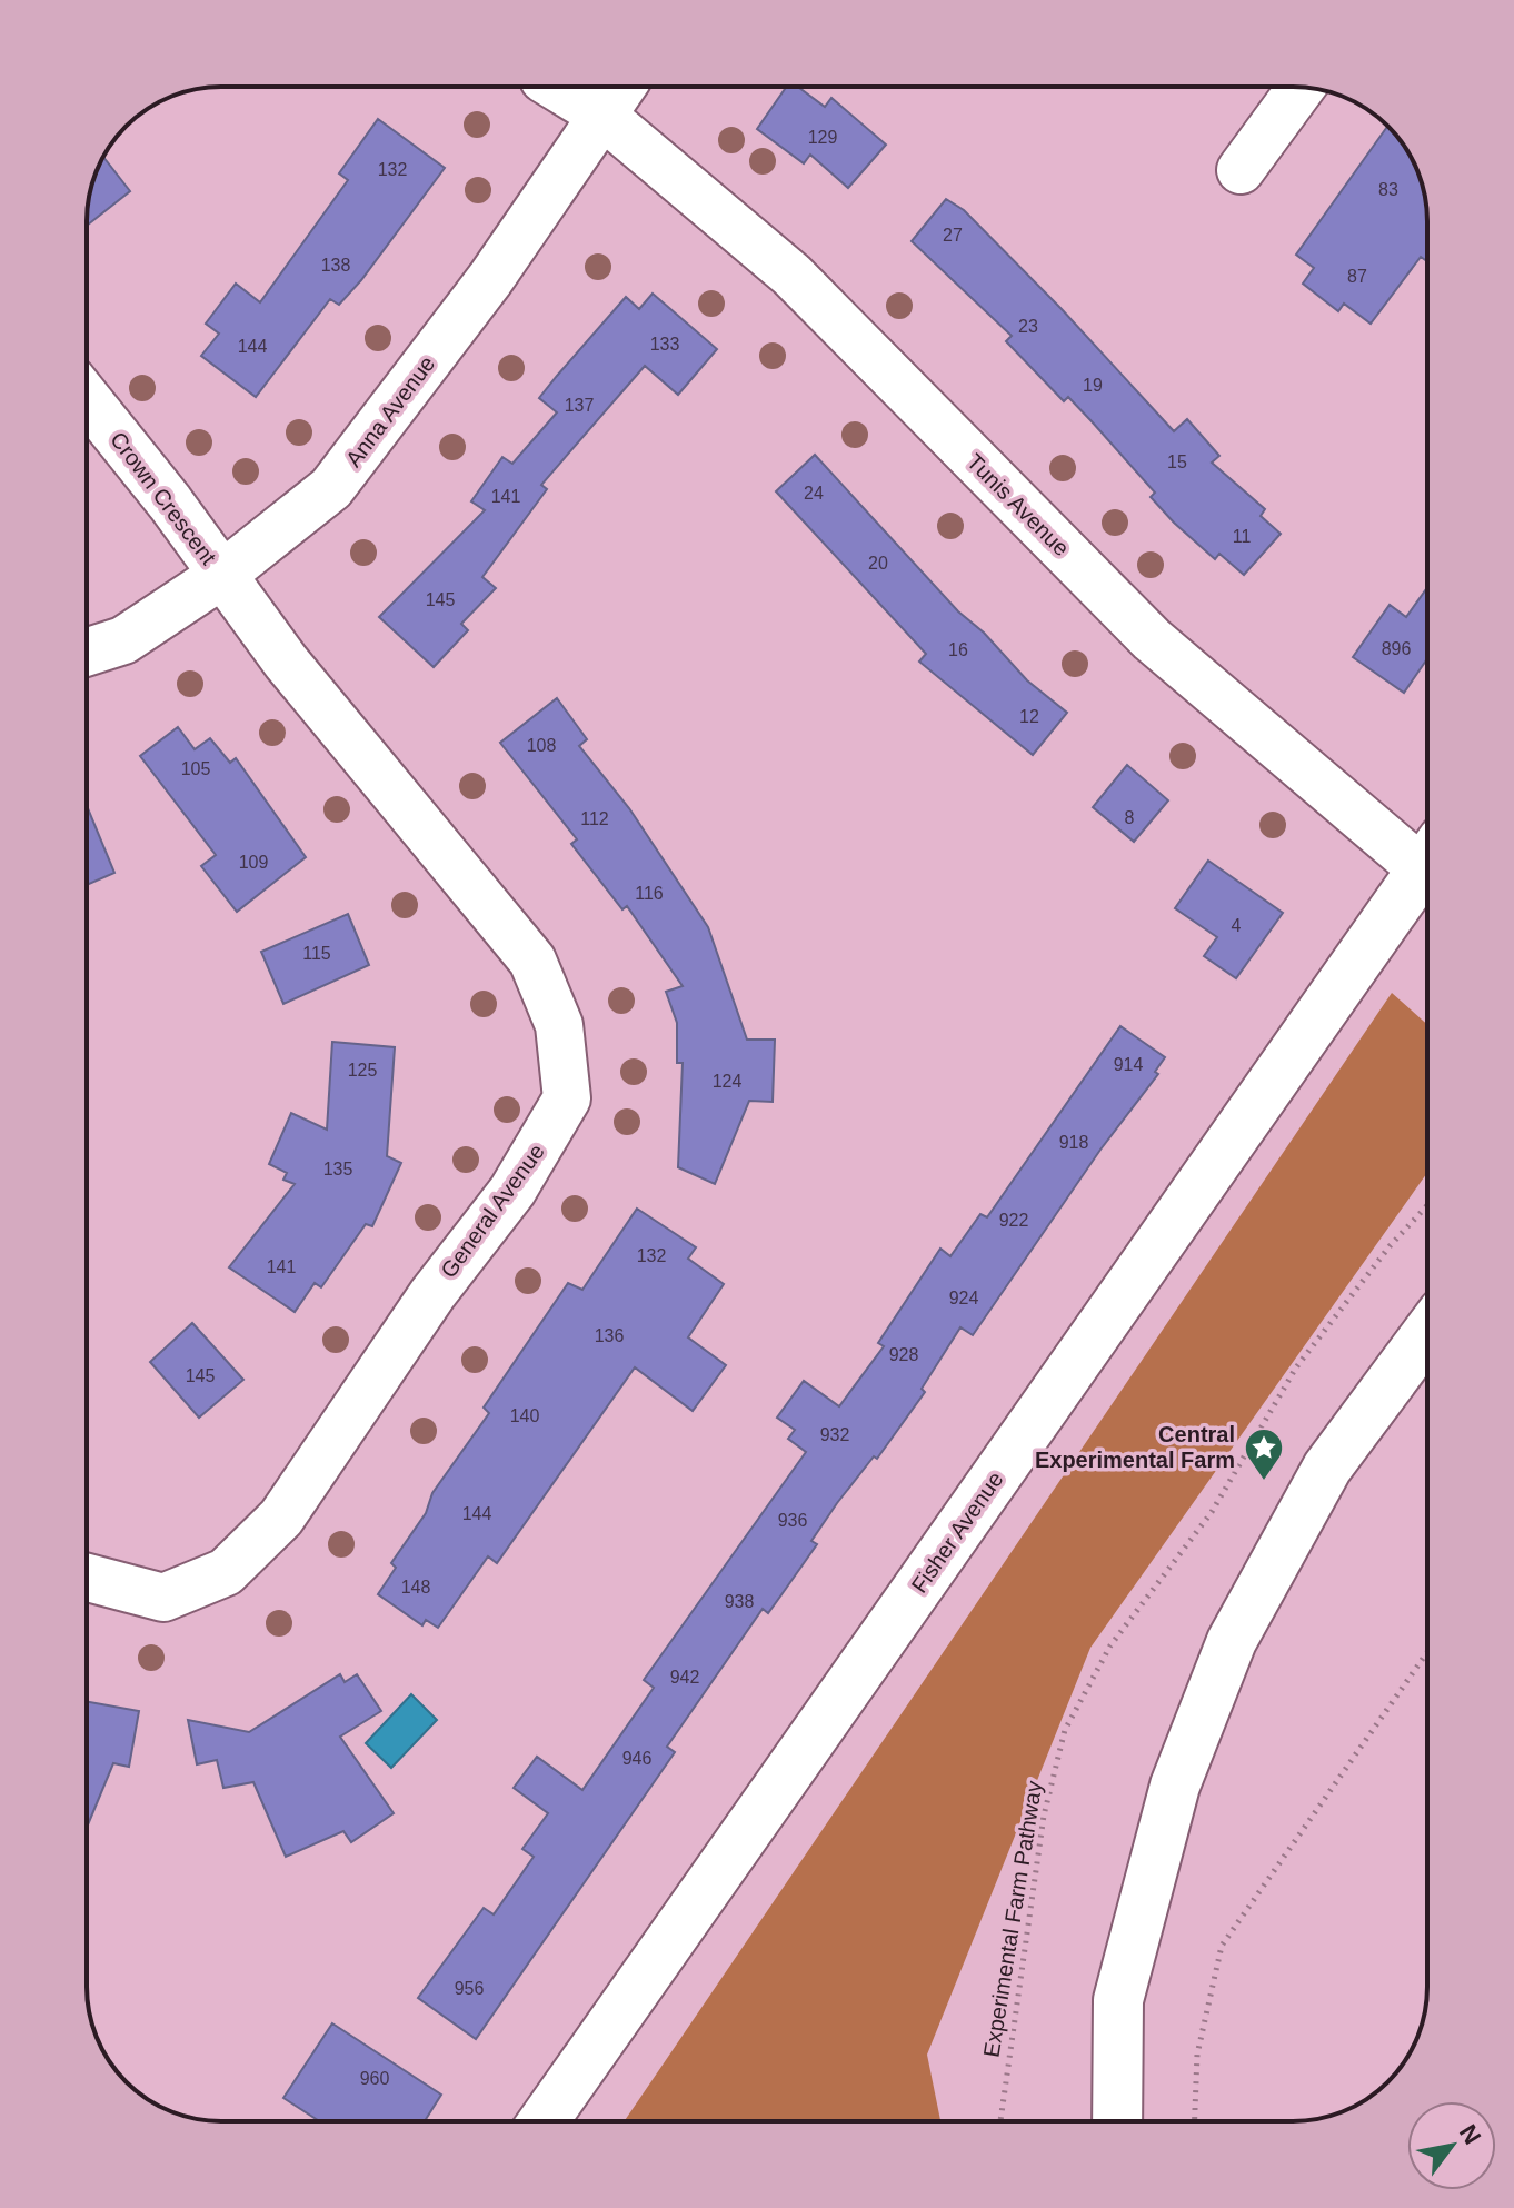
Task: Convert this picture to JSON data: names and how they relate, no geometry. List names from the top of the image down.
{
  "streets": {
    "main road": ["Fisher Avenue"],
    "street": [
      "Anna Avenue",
      "Crown Crescent",
      "Tunis Avenue",
      "General Avenue"
    ],
    "path": ["Experimental Farm Pathway"]
  },
  "crossings": [
    ["Anna Avenue", "Crown Crescent"],
    ["Anna Avenue", "Tunis Avenue"],
    ["Anna Avenue", "General Avenue"],
    ["Crown Crescent", "General Avenue"]
  ],
  "places": {
    "place": ["Central Experimental Farm"]
  },
  "house_numbers": [
    "129",
    "132",
    "83",
    "27",
    "138",
    "87",
    "23",
    "133",
    "144",
    "19",
    "137",
    "15",
    "24",
    "141",
    "11",
    "20",
    "145",
    "896",
    "16",
    "12",
    "108",
    "105",
    "8",
    "112",
    "109",
    "116",
    "4",
    "115",
    "914",
    "125",
    "124",
    "918",
    "135",
    "922",
    "132",
    "141",
    "924",
    "136",
    "928",
    "145",
    "140",
    "932",
    "144",
    "936",
    "148",
    "938",
    "942",
    "946",
    "956",
    "960"
  ],
  "north": "top right"
}
